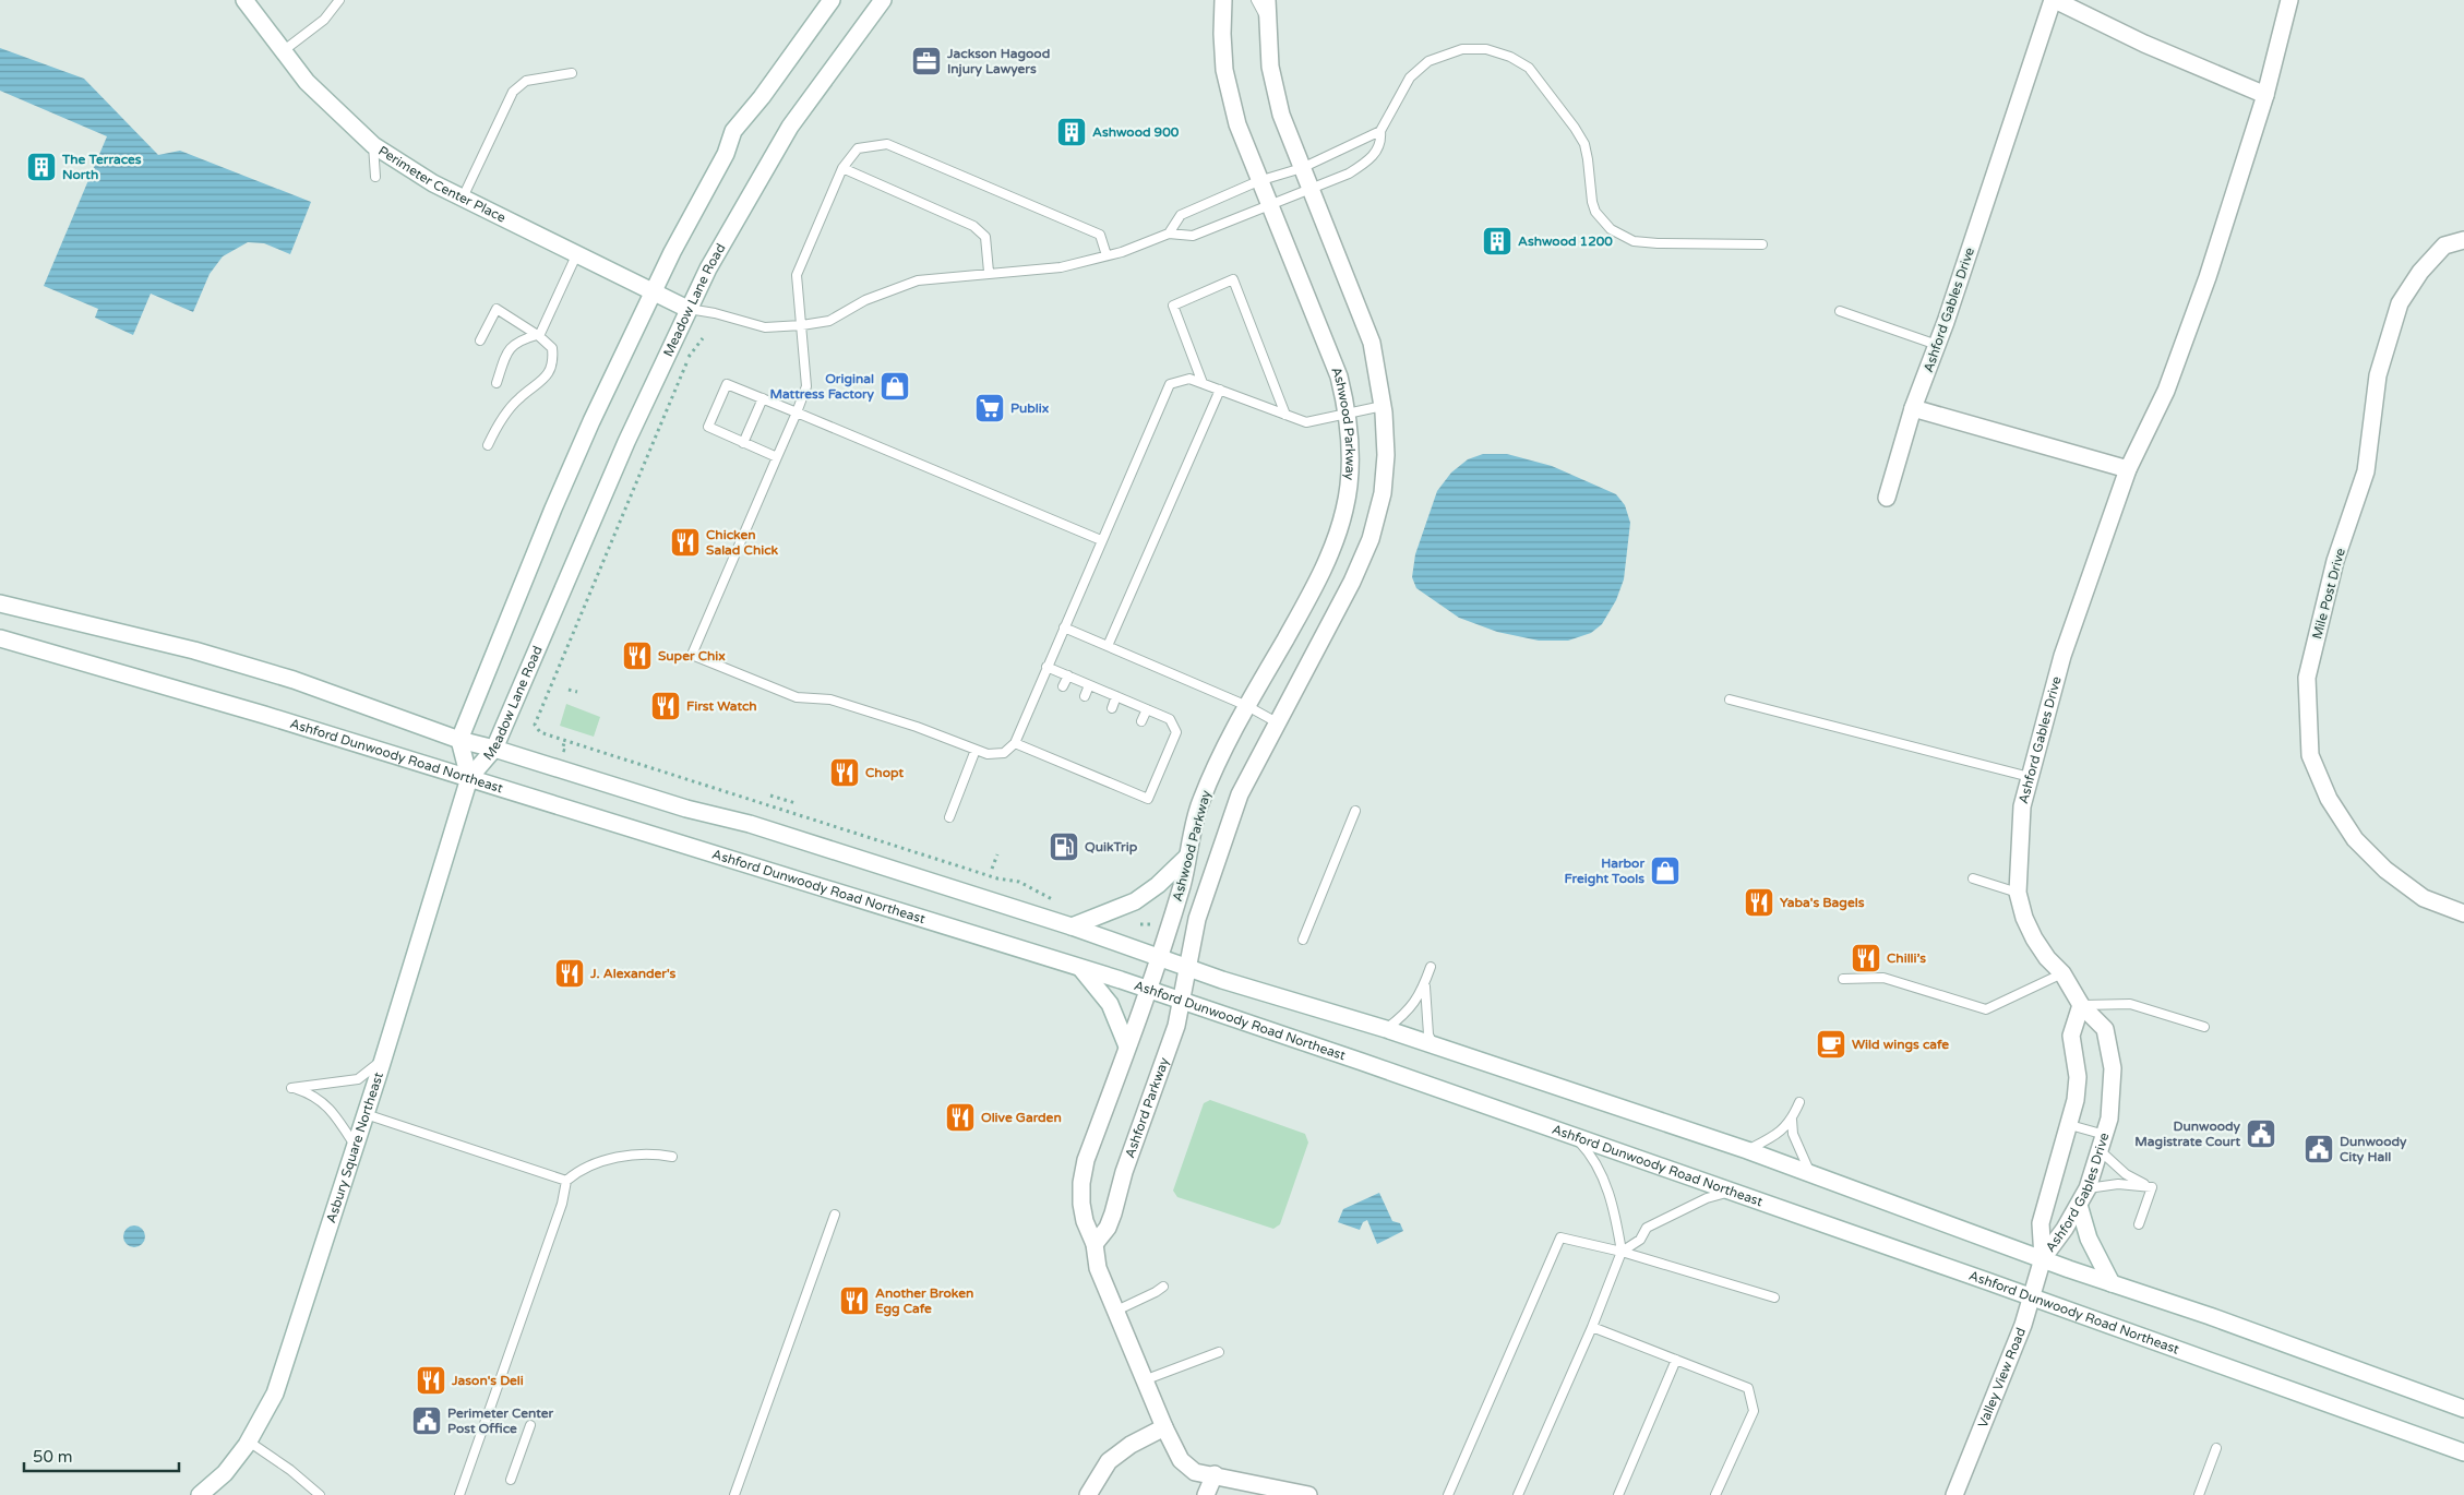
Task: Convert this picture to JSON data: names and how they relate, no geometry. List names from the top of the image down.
{
  "streets": {
    "street": [
      "Perimeter Center Place",
      "Meadow Lane Road",
      "Ashford Gables Drive",
      "Ashwood Parkway",
      "Mile Post Drive",
      "Ashford Dunwoody Road Northeast",
      "Ashford Parkway",
      "Asbury Square Northeast",
      "Valley View Road"
    ]
  },
  "crossings": [
    ["Perimeter Center Place", "Meadow Lane Road"],
    ["Meadow Lane Road", "Ashford Dunwoody Road Northeast"],
    ["Meadow Lane Road", "Asbury Square Northeast"],
    ["Ashford Gables Drive", "Valley View Road"],
    ["Ashwood Parkway", "Ashford Dunwoody Road Northeast"],
    ["Ashwood Parkway", "Ashford Parkway"],
    ["Ashford Dunwoody Road Northeast", "Ashford Parkway"],
    ["Ashford Dunwoody Road Northeast", "Asbury Square Northeast"],
    ["Ashford Dunwoody Road Northeast", "Valley View Road"]
  ],
  "places": {
    "office": ["Jackson Hagood Injury Lawyers"],
    "building": ["Ashwood 900", "The Terraces North", "Ashwood 1200"],
    "shop": ["Original Mattress Factory", "Harbor Freight Tools"],
    "supermarket": ["Publix"],
    "restaurant": [
      "Chicken Salad Chick",
      "Super Chix",
      "First Watch",
      "Chopt",
      "Yaba's Bagels",
      "Chilli’s",
      "J. Alexander's",
      "Olive Garden",
      "Another Broken Egg Cafe",
      "Jason's Deli"
    ],
    "fuel station": ["QuikTrip"],
    "cafe": ["Wild wings cafe"],
    "public building": ["Dunwoody Magistrate Court", "Dunwoody City Hall", "Perimeter Center Post Office"]
  },
  "scale_bar": "50 m"
}
